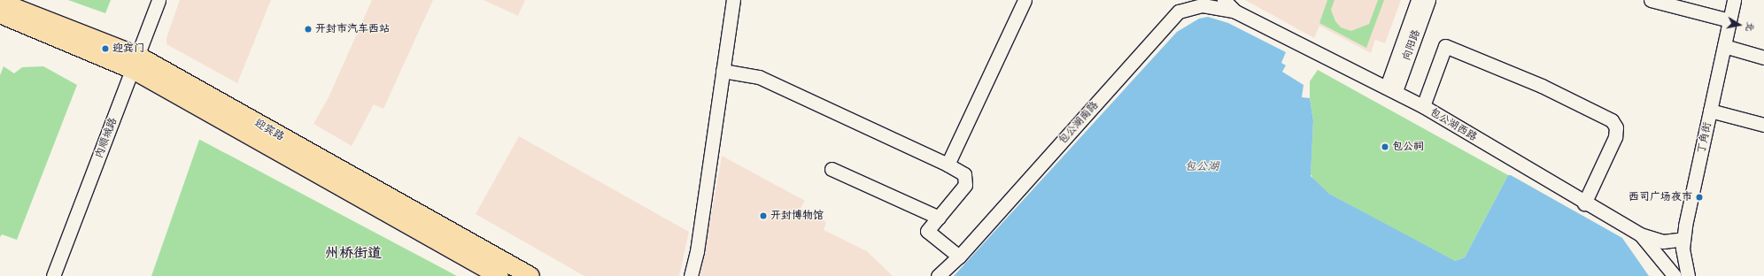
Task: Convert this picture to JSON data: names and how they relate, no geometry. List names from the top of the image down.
{
  "streets": {
    "main road": ["迎宾路"],
    "street": [
      "向阳路",
      "包公湖南路",
      "包公湖西路",
      "内顺城路",
      "丁角街"
    ]
  },
  "crossings": [
    ["向阳路", "包公湖西路"],
    ["包公湖西路", "丁角街"],
    ["迎宾路", "内顺城路"]
  ],
  "districts": ["州桥街道"],
  "water": ["包公湖"],
  "places": [
    "开封市汽车西站",
    "迎宾门",
    "包公祠",
    "西司广场夜市",
    "开封博物馆"
  ],
  "north": "right"
}
